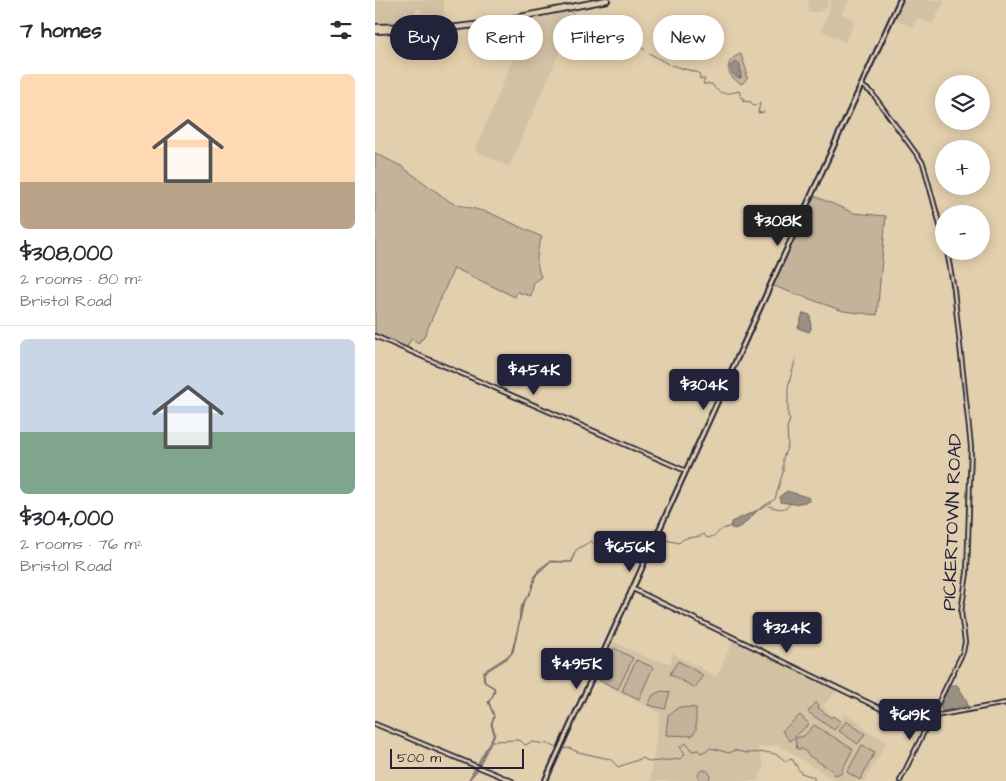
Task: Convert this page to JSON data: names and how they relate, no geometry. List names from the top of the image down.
{
  "streets": {
    "street": ["PICKERTOWN ROAD"]
  },
  "scale_bar": "500 m",
  "page": {
    "heading": "7 homes",
    "chip": [
      "Buy",
      "Rent",
      "Filters",
      "New"
    ],
    "list": [
      {
        "name": "$308,000",
        "note": "2 rooms · 80 m² · Bristol Road"
      },
      {
        "name": "$304,000",
        "note": "2 rooms · 76 m² · Bristol Road"
      }
    ],
    "map_buttons": ["+", "−"],
    "price": [
      "$308K",
      "$454K",
      "$304K",
      "$656K",
      "$324K",
      "$495K",
      "$619K"
    ],
    "scale": "500 m"
  }
}
